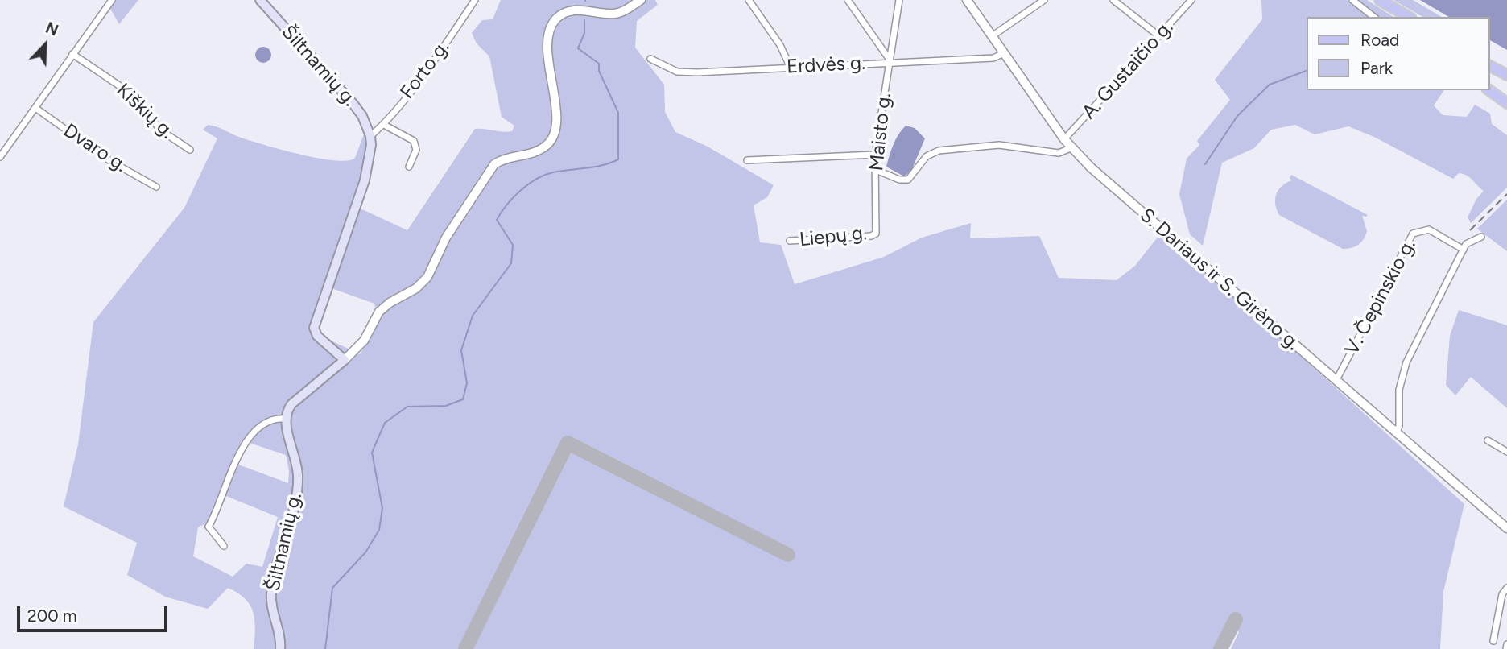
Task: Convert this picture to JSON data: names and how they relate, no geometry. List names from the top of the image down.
{
  "streets": {
    "main road": ["Šiltnamių g."],
    "street": [
      "Erdvės g.",
      "Forto g.",
      "A. Gustaičio g.",
      "Kiškių g.",
      "Maisto g.",
      "Dvaro g.",
      "Liepų g.",
      "S. Dariaus ir S. Girėno g.",
      "V. Čepinskio g."
    ]
  },
  "crossings": [
    ["Erdvės g.", "Maisto g."],
    ["Erdvės g.", "S. Dariaus ir S. Girėno g."],
    ["Šiltnamių g.", "Forto g."],
    ["A. Gustaičio g.", "S. Dariaus ir S. Girėno g."],
    ["Maisto g.", "Liepų g."],
    ["S. Dariaus ir S. Girėno g.", "V. Čepinskio g."]
  ],
  "legend": ["Road", "Park"],
  "scale_bar": "200 m",
  "north": "top right"
}
